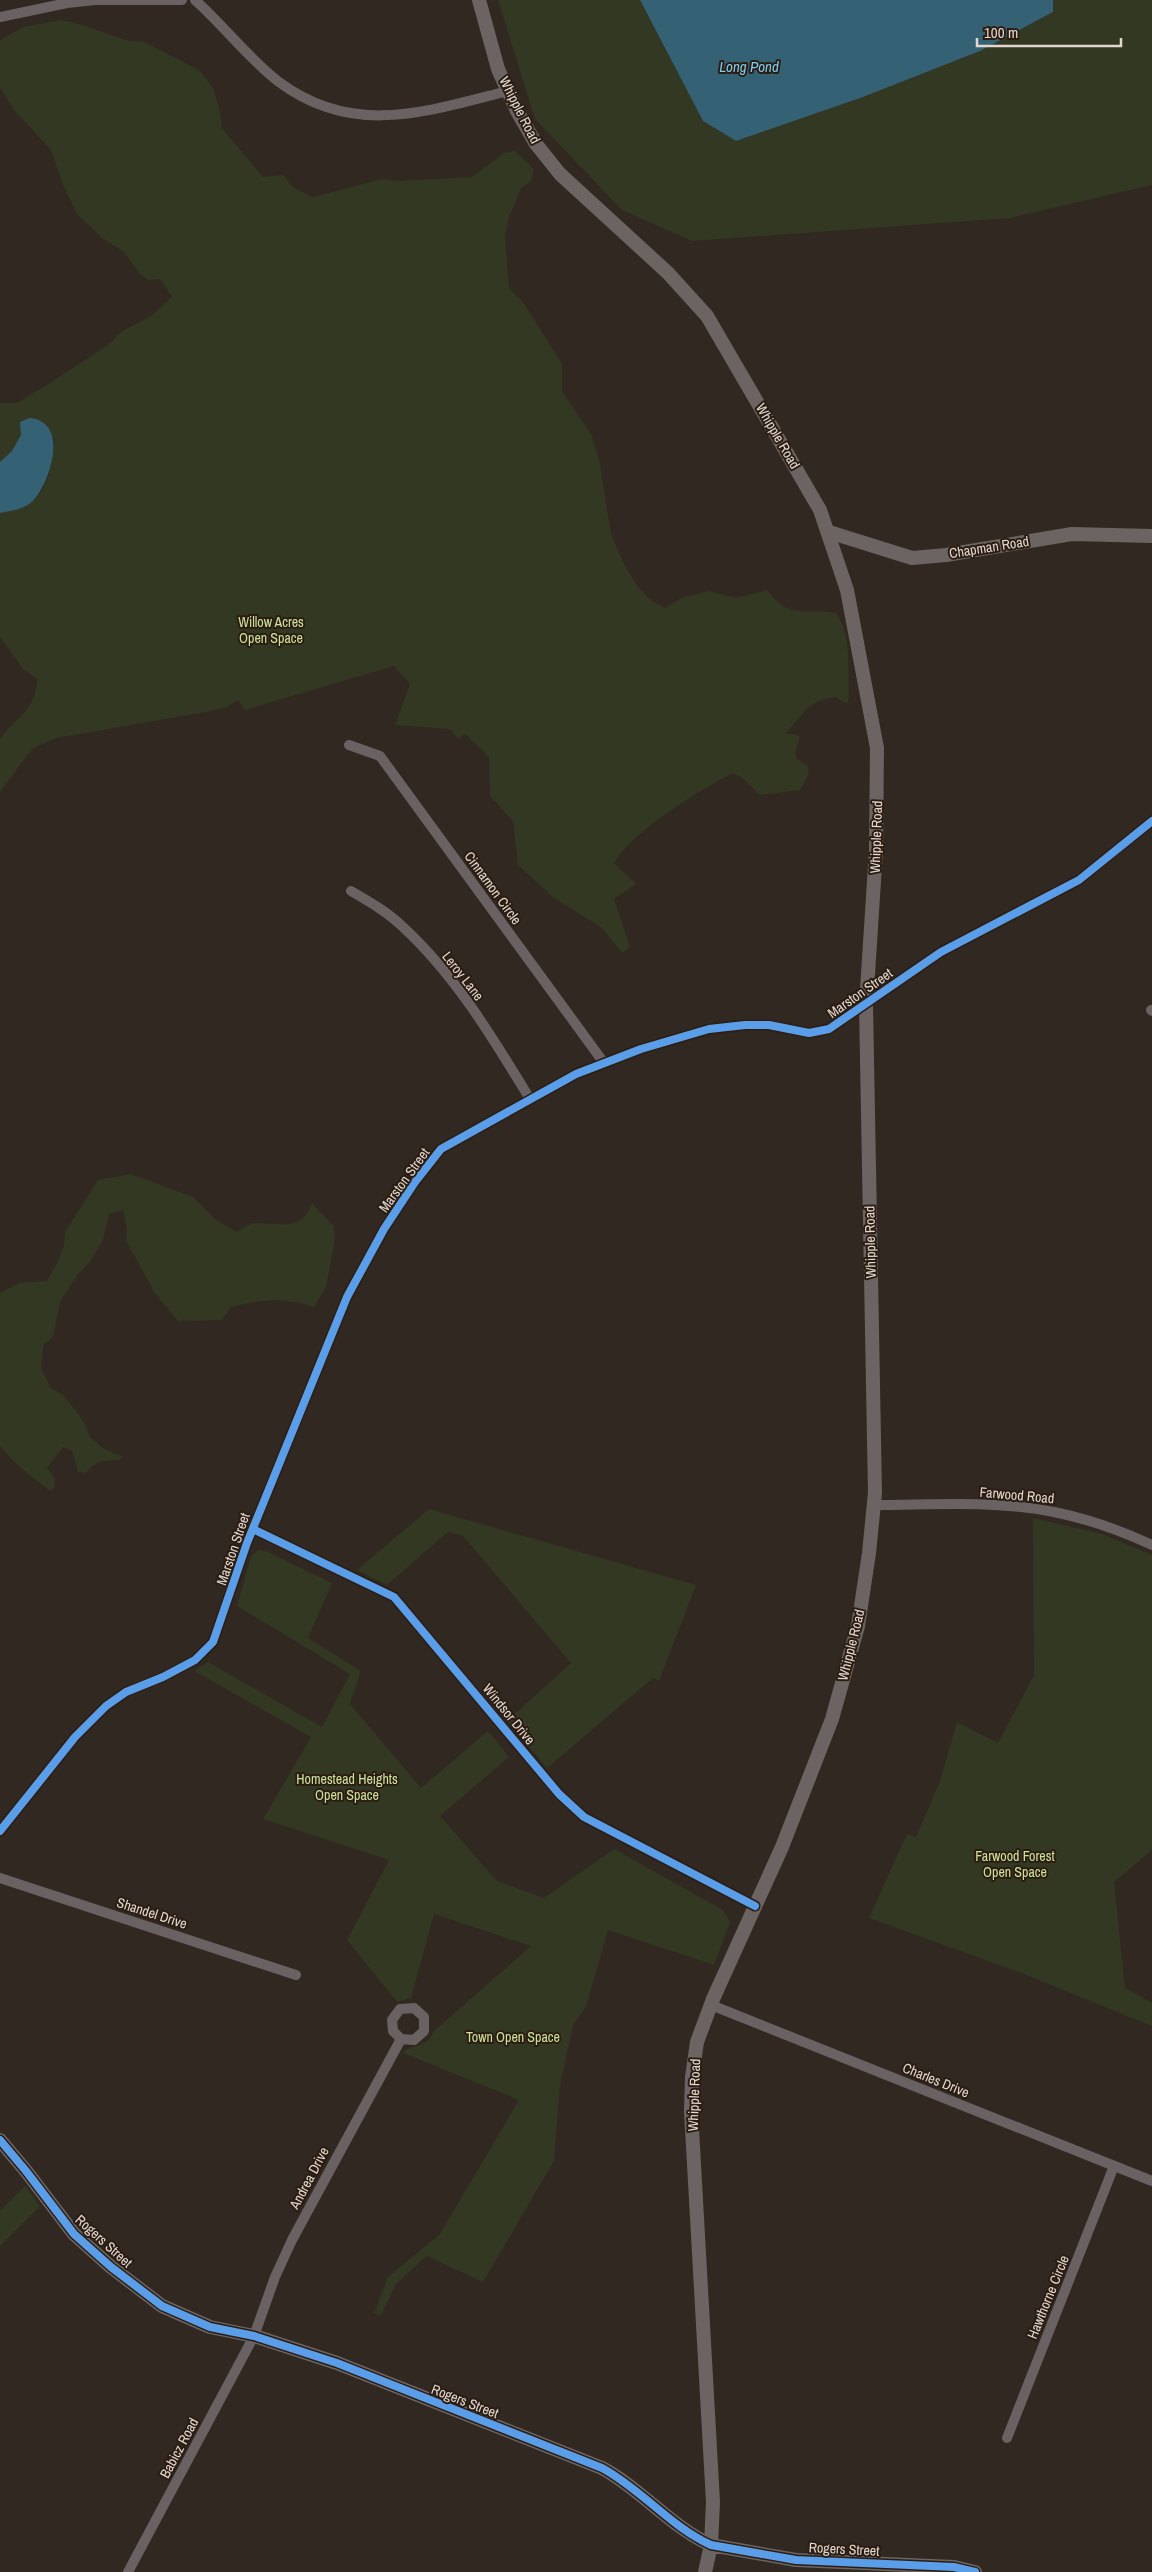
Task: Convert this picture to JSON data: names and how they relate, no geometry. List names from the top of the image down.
{
  "streets": {
    "main road": ["Whipple Road", "Chapman Road", "Rogers Street"],
    "street": [
      "Cinnamon Circle",
      "Leroy Lane",
      "Marston Street",
      "Farwood Road",
      "Windsor Drive",
      "Shandel Drive",
      "Charles Drive",
      "Andrea Drive",
      "Hawthorne Circle",
      "Babicz Road"
    ]
  },
  "crossings": [
    ["Whipple Road", "Chapman Road"],
    ["Whipple Road", "Marston Street"],
    ["Whipple Road", "Farwood Road"],
    ["Whipple Road", "Windsor Drive"],
    ["Whipple Road", "Charles Drive"],
    ["Whipple Road", "Rogers Street"],
    ["Cinnamon Circle", "Marston Street"],
    ["Leroy Lane", "Marston Street"],
    ["Marston Street", "Windsor Drive"],
    ["Charles Drive", "Hawthorne Circle"],
    ["Andrea Drive", "Rogers Street"],
    ["Andrea Drive", "Babicz Road"],
    ["Rogers Street", "Babicz Road"]
  ],
  "water": ["Long Pond"],
  "parks": [
    "Willow Acres Open Space",
    "Homestead Heights Open Space",
    "Farwood Forest Open Space",
    "Town Open Space"
  ],
  "scale_bar": "100 m"
}
